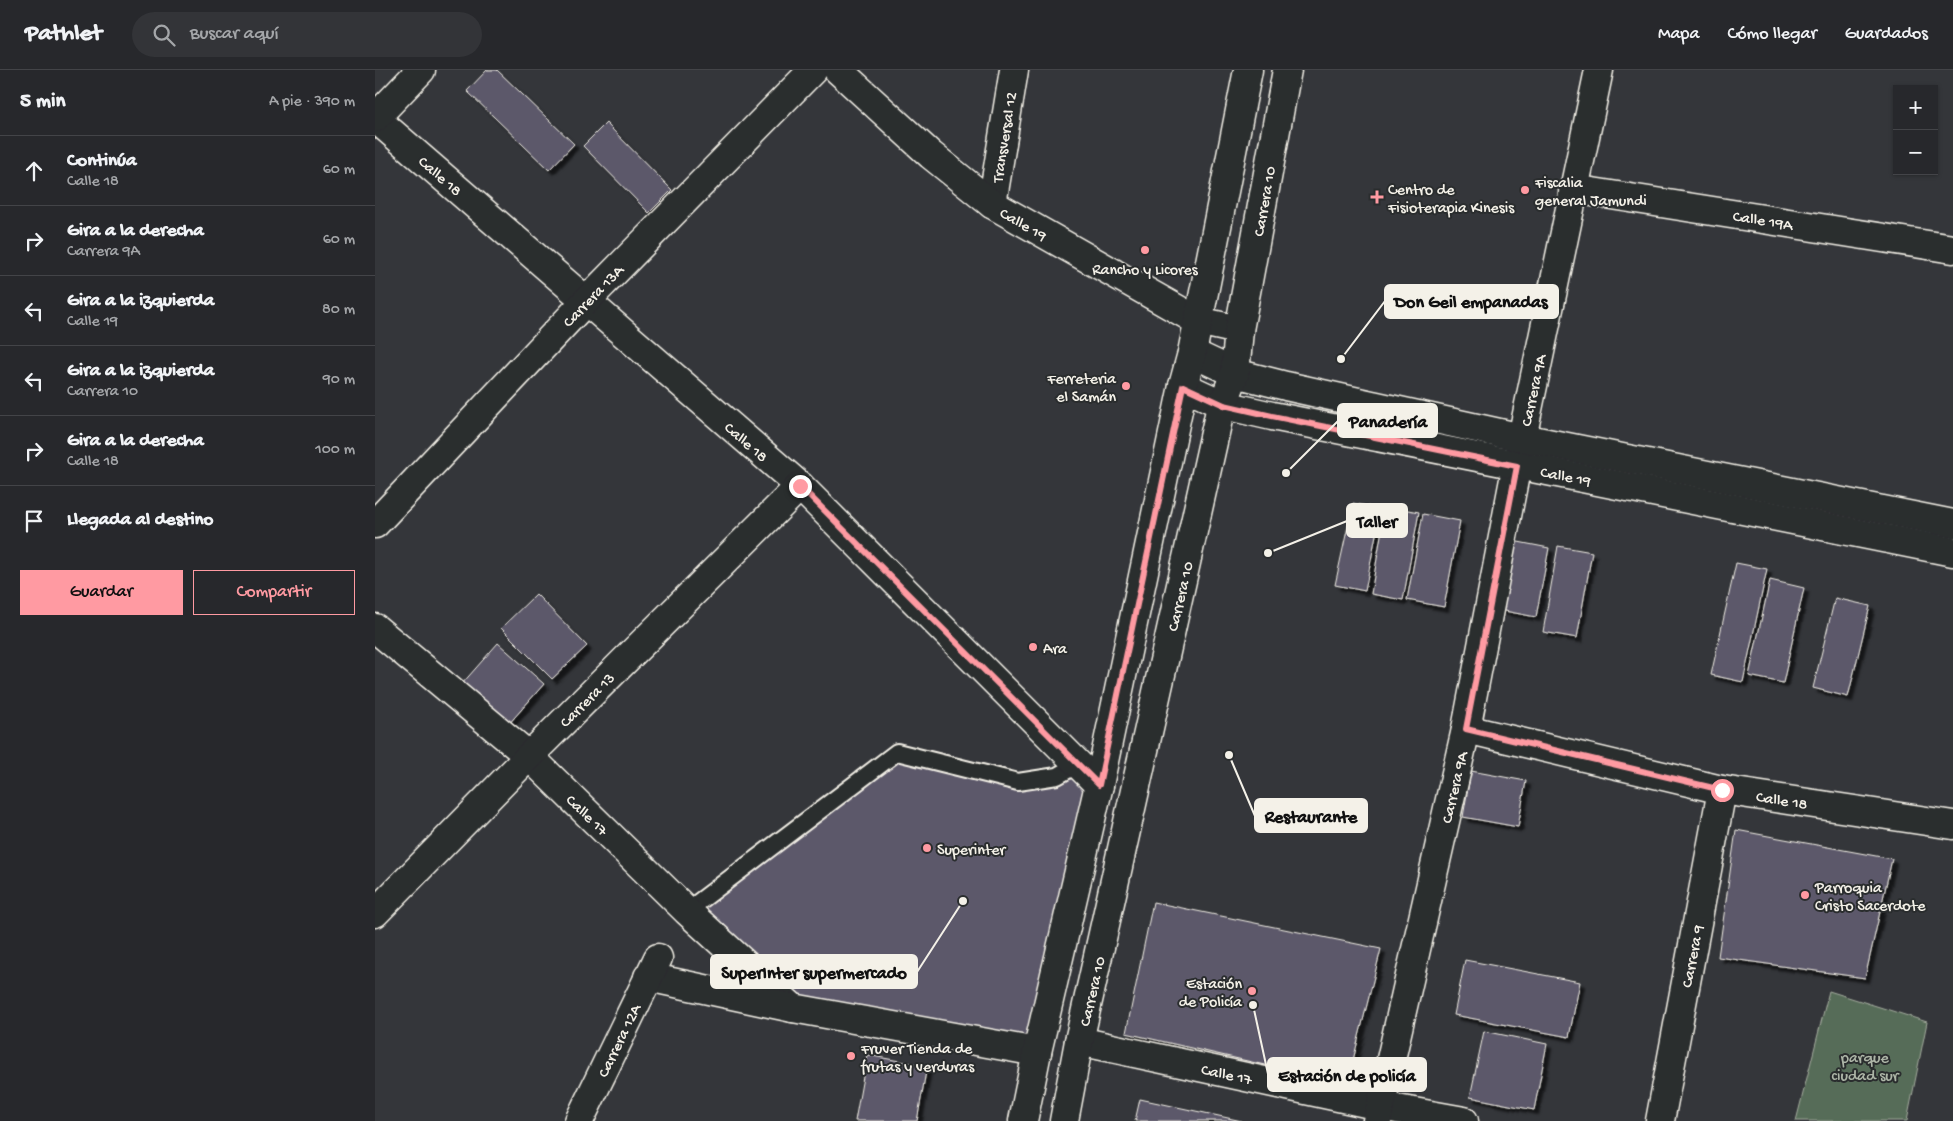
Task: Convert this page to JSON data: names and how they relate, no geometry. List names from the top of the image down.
{
  "streets": {
    "street": [
      "Transversal 12",
      "Calle 18",
      "Carrera 10",
      "Calle 19A",
      "Calle 19",
      "Carrera 13A",
      "Carrera 9A",
      "Carrera 13",
      "Calle 17",
      "Carrera 9",
      "Carrera 12A"
    ]
  },
  "crossings": [
    ["Transversal 12", "Calle 19"],
    ["Calle 18", "Carrera 13A"],
    ["Calle 18", "Carrera 9A"],
    ["Calle 18", "Carrera 13"],
    ["Calle 18", "Carrera 9"],
    ["Carrera 10", "Calle 19"],
    ["Carrera 10", "Calle 17"],
    ["Calle 19A", "Carrera 9A"],
    ["Calle 19", "Carrera 9A"],
    ["Carrera 9A", "Calle 17"],
    ["Carrera 13", "Calle 17"],
    ["Calle 17", "Carrera 12A"]
  ],
  "parks": ["parque ciudad sur"],
  "places": {
    "other": [
      "Fiscalia general Jamundi",
      "Rancho y Licores",
      "Don Geil empanadas",
      "Ferreteria el Samán",
      "Panadería",
      "Taller",
      "Ara",
      "Restaurante",
      "Superinter",
      "Parroquia Cristo Sacerdote",
      "SuperInter supermercado",
      "Estación de Policía",
      "Estación de policía",
      "Fruver Tienda de frutas y verduras"
    ],
    "health": ["Centro de Fisioterapia Kinesis"]
  },
  "page": {
    "header": "Pathlet",
    "search": "Buscar aquí",
    "nav": ["Mapa", "Cómo llegar", "Guardados"],
    "heading": ["5 min", "A pie · 390 m"],
    "map_buttons": ["+", "−"],
    "list": [
      ["Continúa", "Calle 18", "60 m"],
      ["Gira a la derecha", "Carrera 9A", "60 m"],
      ["Gira a la izquierda", "Calle 19", "80 m"],
      ["Gira a la izquierda", "Carrera 10", "90 m"],
      ["Gira a la derecha", "Calle 18", "100 m"],
      "Llegada al destino"
    ],
    "buttons": ["Guardar", "Compartir"]
  }
}
